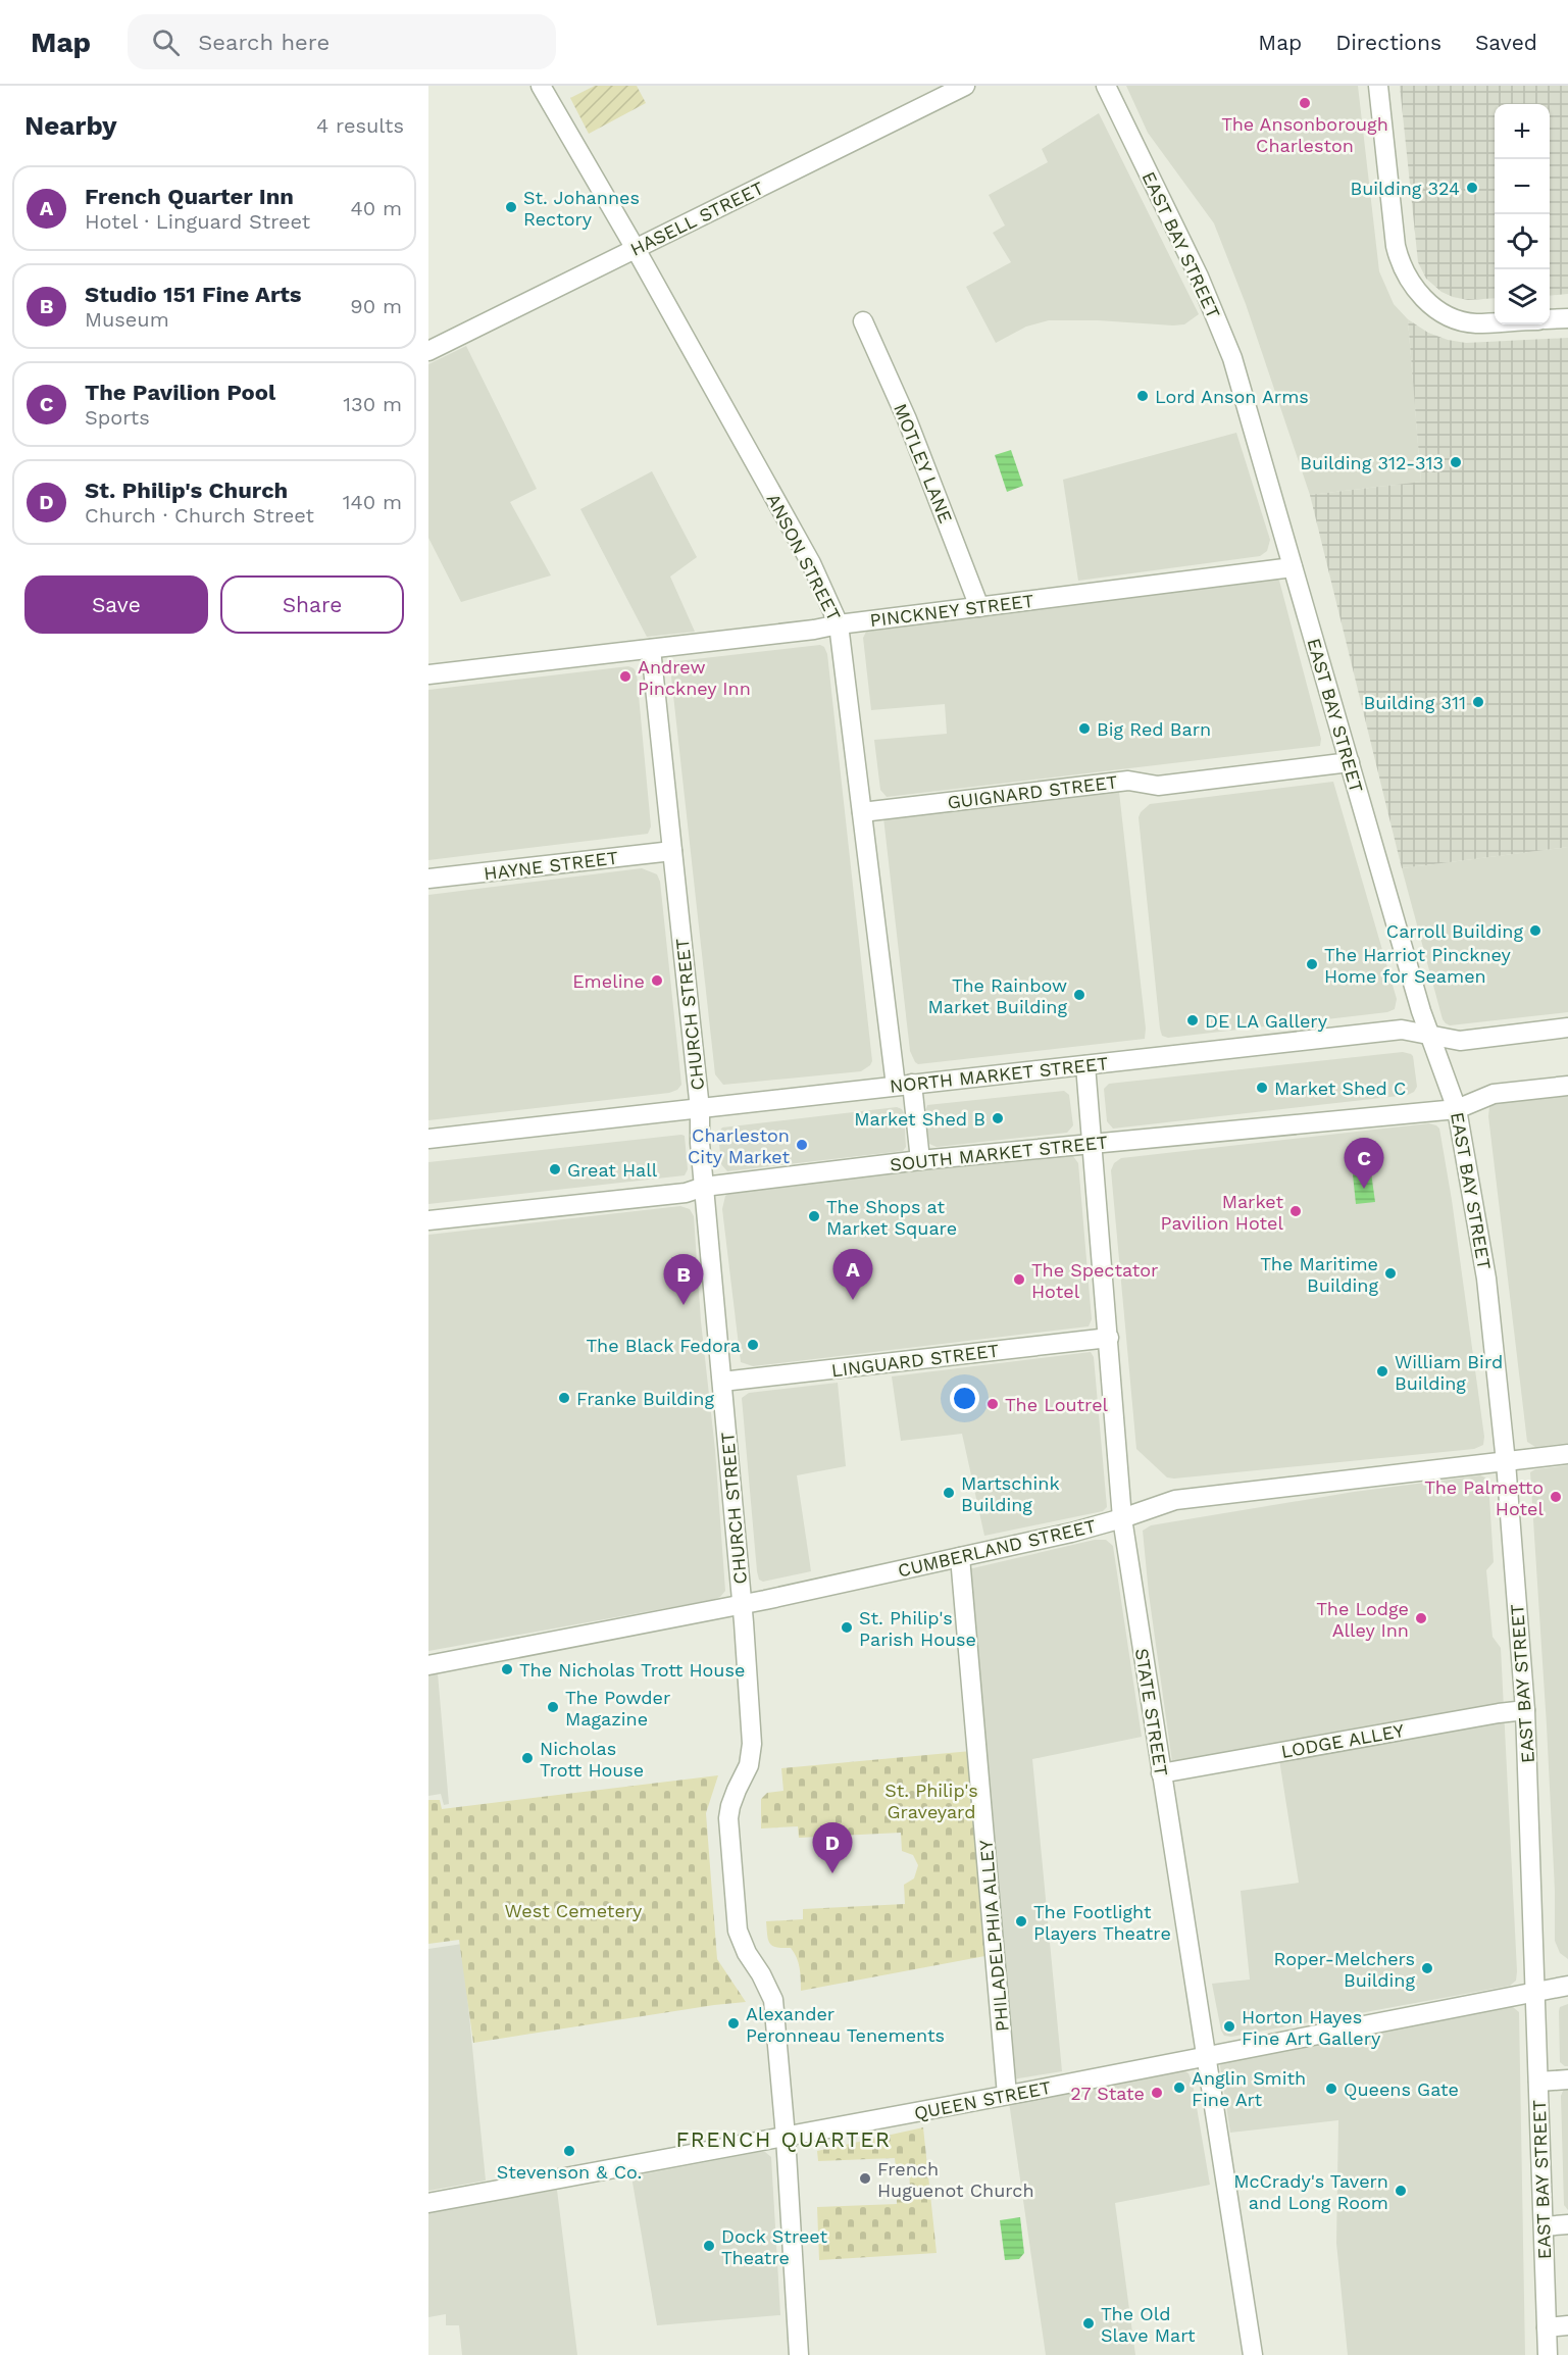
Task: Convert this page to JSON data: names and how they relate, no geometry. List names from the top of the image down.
{
  "streets": {
    "street": [
      "HASELL STREET",
      "EAST BAY STREET",
      "MOTLEY LANE",
      "ANSON STREET",
      "PINCKNEY STREET",
      "GUIGNARD STREET",
      "HAYNE STREET",
      "CHURCH STREET",
      "NORTH MARKET STREET",
      "SOUTH MARKET STREET",
      "LINGUARD STREET",
      "CUMBERLAND STREET",
      "STATE STREET",
      "LODGE ALLEY",
      "PHILADELPHIA ALLEY",
      "QUEEN STREET"
    ]
  },
  "crossings": [
    ["HASELL STREET", "ANSON STREET"],
    ["EAST BAY STREET", "PINCKNEY STREET"],
    ["EAST BAY STREET", "GUIGNARD STREET"],
    ["EAST BAY STREET", "NORTH MARKET STREET"],
    ["EAST BAY STREET", "SOUTH MARKET STREET"],
    ["EAST BAY STREET", "CUMBERLAND STREET"],
    ["EAST BAY STREET", "LODGE ALLEY"],
    ["EAST BAY STREET", "QUEEN STREET"],
    ["MOTLEY LANE", "PINCKNEY STREET"],
    ["ANSON STREET", "PINCKNEY STREET"],
    ["ANSON STREET", "GUIGNARD STREET"],
    ["ANSON STREET", "NORTH MARKET STREET"],
    ["ANSON STREET", "SOUTH MARKET STREET"],
    ["PINCKNEY STREET", "CHURCH STREET"],
    ["HAYNE STREET", "CHURCH STREET"],
    ["CHURCH STREET", "NORTH MARKET STREET"],
    ["CHURCH STREET", "SOUTH MARKET STREET"],
    ["CHURCH STREET", "LINGUARD STREET"],
    ["CHURCH STREET", "CUMBERLAND STREET"],
    ["CHURCH STREET", "QUEEN STREET"],
    ["NORTH MARKET STREET", "STATE STREET"],
    ["SOUTH MARKET STREET", "STATE STREET"],
    ["LINGUARD STREET", "STATE STREET"],
    ["CUMBERLAND STREET", "STATE STREET"],
    ["CUMBERLAND STREET", "PHILADELPHIA ALLEY"],
    ["STATE STREET", "LODGE ALLEY"],
    ["STATE STREET", "QUEEN STREET"],
    ["PHILADELPHIA ALLEY", "QUEEN STREET"]
  ],
  "districts": ["FRENCH QUARTER"],
  "parks": ["St. Philip's Graveyard", "West Cemetery"],
  "places": [
    "The Ansonborough Charleston",
    "Building 324",
    "St. Johannes Rectory",
    "Lord Anson Arms",
    "Building 312-313",
    "Andrew Pinckney Inn",
    "Building 311",
    "Big Red Barn",
    "Carroll Building",
    "The Harriot Pinckney Home for Seamen",
    "Emeline",
    "The Rainbow Market Building",
    "DE LA Gallery",
    "Market Shed C",
    "Market Shed B",
    "Charleston City Market",
    "Great Hall",
    "Market Pavilion Hotel",
    "The Shops at Market Square",
    "The Maritime Building",
    "The Spectator Hotel",
    "The Black Fedora",
    "William Bird Building",
    "Franke Building",
    "The Loutrel",
    "Martschink Building",
    "The Palmetto Hotel",
    "The Lodge Alley Inn",
    "St. Philip's Parish House",
    "The Nicholas Trott House",
    "The Powder Magazine",
    "Nicholas Trott House",
    "The Footlight Players Theatre",
    "Roper-Melchers Building",
    "Alexander Peronneau Tenements",
    "Horton Hayes Fine Art Gallery",
    "Anglin Smith Fine Art",
    "Queens Gate",
    "27 State",
    "Stevenson & Co.",
    "French Huguenot Church",
    "McCrady's Tavern and Long Room",
    "Dock Street Theatre",
    "The Old Slave Mart"
  ],
  "page": {
    "header": "Map",
    "search": "Search here",
    "nav": ["Map", "Directions", "Saved"],
    "heading": ["Nearby", "4 results"],
    "map_buttons": ["+", "−"],
    "list": [
      {
        "mark": "A",
        "name": "French Quarter Inn",
        "note": "Hotel · Linguard Street",
        "value": "40 m"
      },
      {
        "mark": "B",
        "name": "Studio 151 Fine Arts",
        "note": "Museum",
        "value": "90 m"
      },
      {
        "mark": "C",
        "name": "The Pavilion Pool",
        "note": "Sports",
        "value": "130 m"
      },
      {
        "mark": "D",
        "name": "St. Philip's Church",
        "note": "Church · Church Street",
        "value": "140 m"
      }
    ],
    "buttons": ["Save", "Share"],
    "pins": [
      "C",
      "A",
      "B",
      "D"
    ]
  }
}
